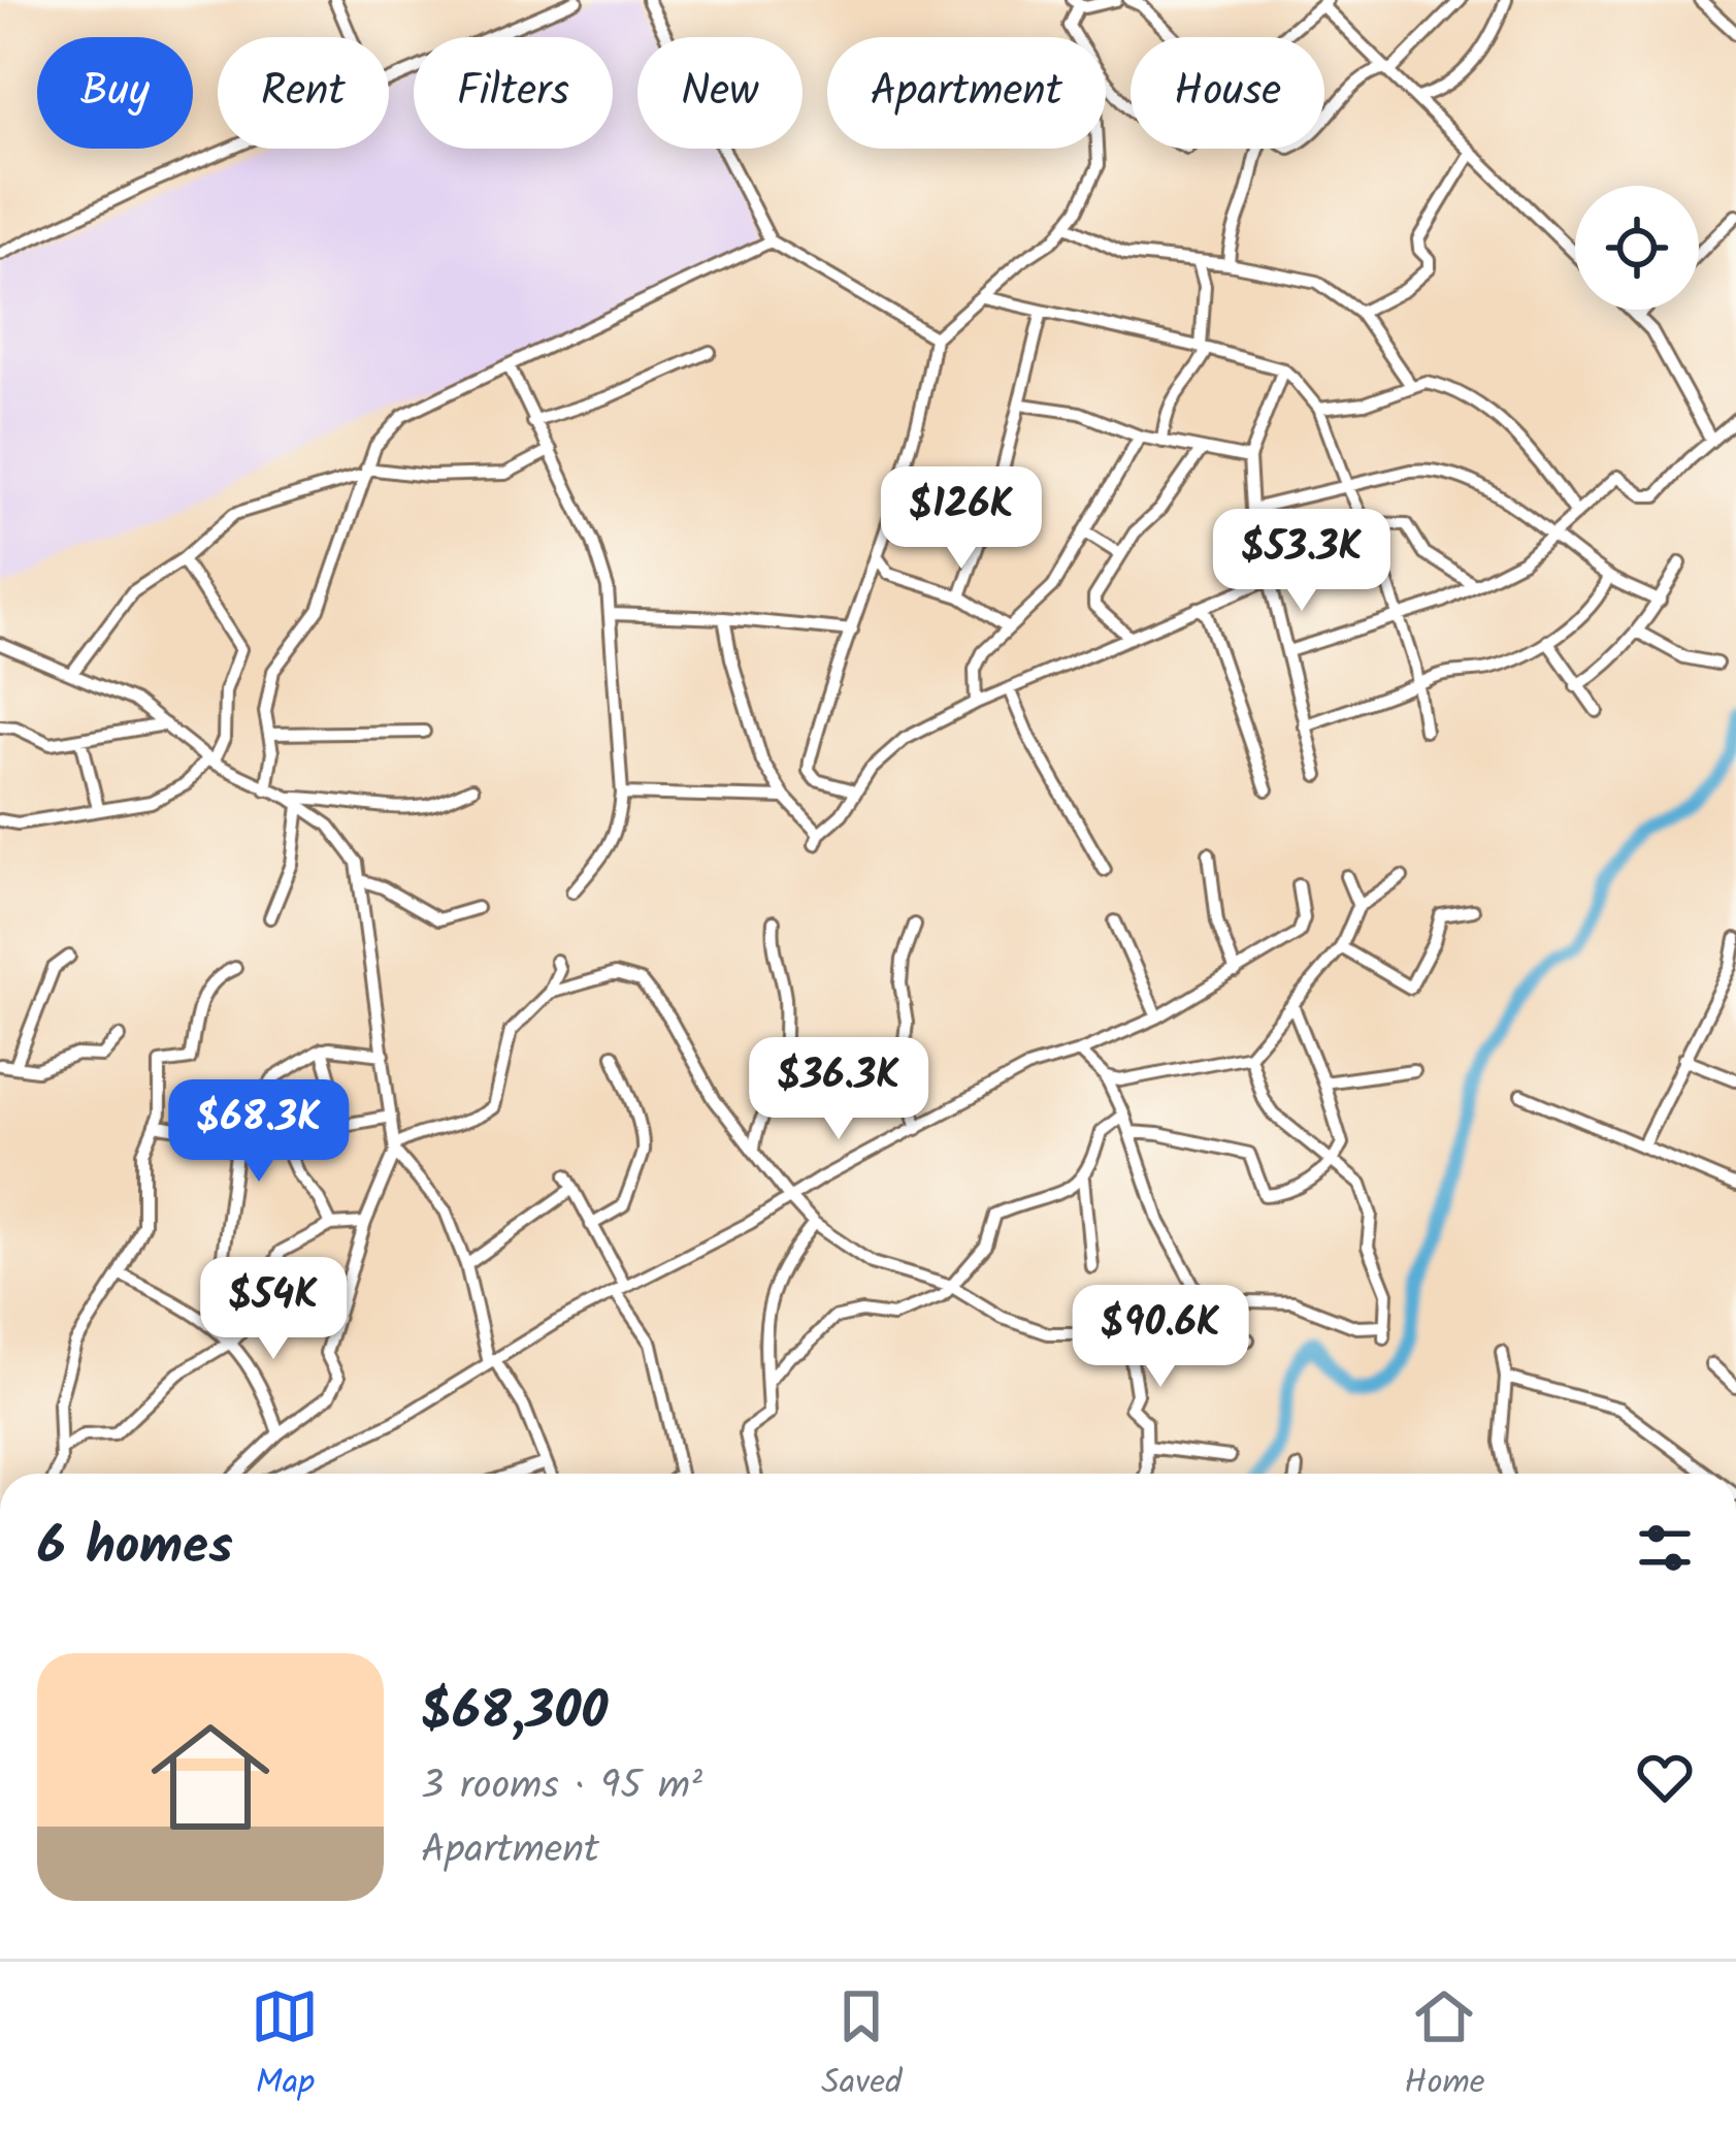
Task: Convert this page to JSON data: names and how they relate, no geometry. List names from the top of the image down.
{
  "page": {
    "chip": [
      "Buy",
      "Rent",
      "Filters",
      "New",
      "Apartment",
      "House"
    ],
    "price": [
      "$126K",
      "$53.3K",
      "$36.3K",
      "$68.3K",
      "$54K",
      "$90.6K"
    ],
    "heading": "6 homes",
    "list": [
      {
        "name": "$68,300",
        "note": "3 rooms · 95 m² · Apartment"
      }
    ],
    "tabs": ["Map", "Saved", "Home"]
  }
}
